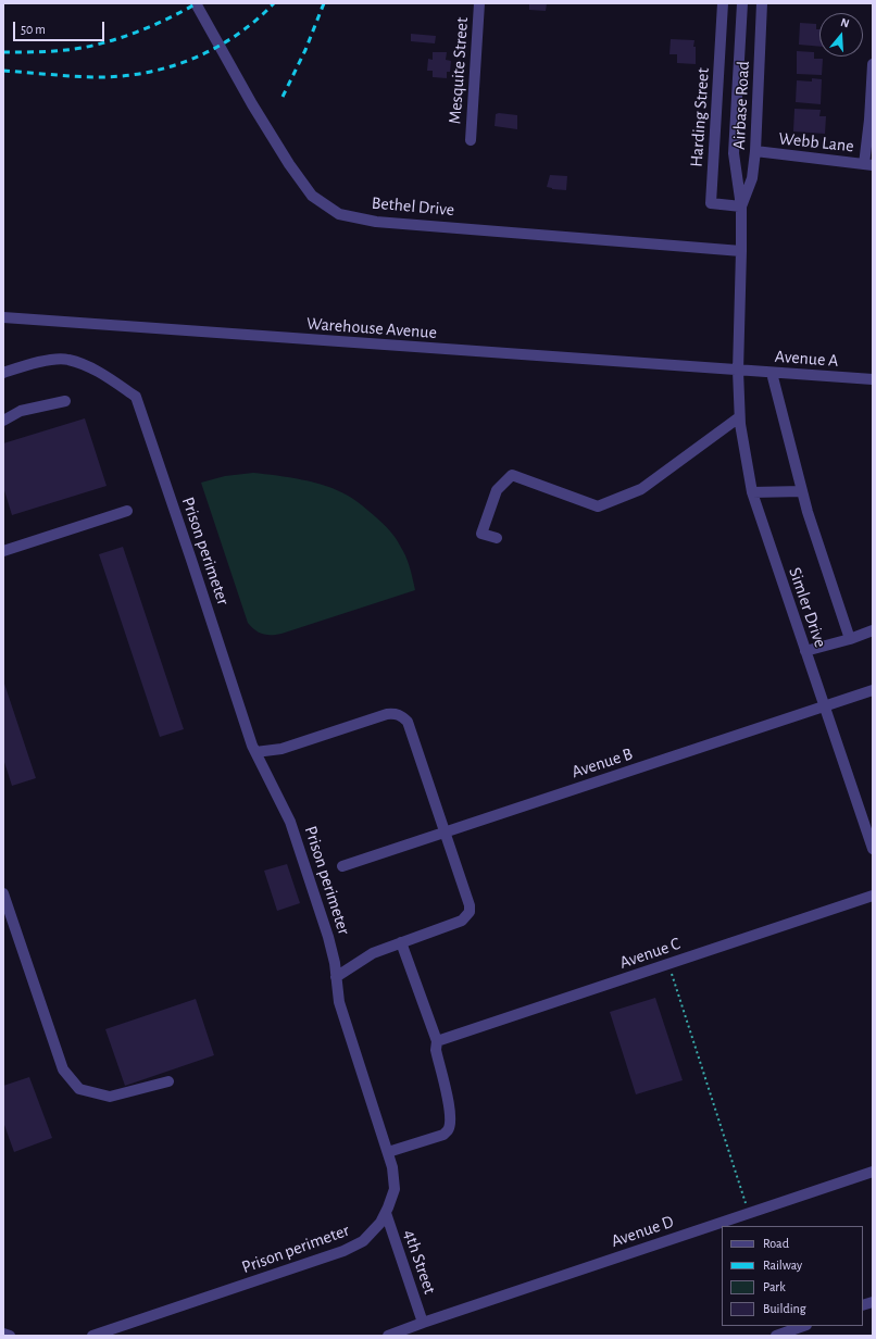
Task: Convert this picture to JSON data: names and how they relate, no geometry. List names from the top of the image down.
{
  "streets": {
    "street": [
      "Mesquite Street",
      "Airbase Road",
      "Harding Street",
      "Webb Lane",
      "Bethel Drive",
      "Warehouse Avenue",
      "Avenue A",
      "Prison perimeter",
      "Simler Drive",
      "Avenue B",
      "Avenue C",
      "Avenue D",
      "4th Street"
    ]
  },
  "crossings": [
    ["Airbase Road", "Harding Street"],
    ["Airbase Road", "Webb Lane"],
    ["Airbase Road", "Bethel Drive"],
    ["Airbase Road", "Warehouse Avenue"],
    ["Airbase Road", "Avenue A"],
    ["Airbase Road", "Simler Drive"],
    ["Warehouse Avenue", "Avenue A"],
    ["Warehouse Avenue", "Simler Drive"],
    ["Avenue A", "Simler Drive"],
    ["Prison perimeter", "4th Street"],
    ["Simler Drive", "Avenue B"],
    ["Avenue D", "4th Street"]
  ],
  "legend": [
    "Road",
    "Railway",
    "Park",
    "Building"
  ],
  "scale_bar": "50 m",
  "north": "top"
}
